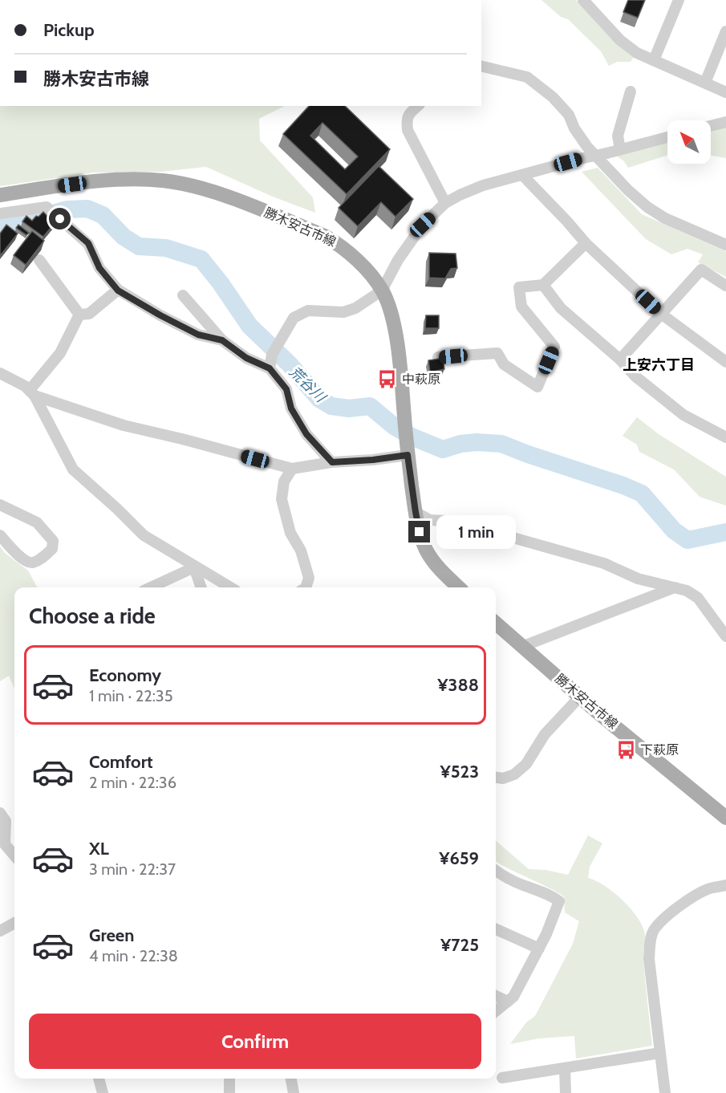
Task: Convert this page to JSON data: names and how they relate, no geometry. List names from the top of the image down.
{
  "streets": {
    "main road": ["勝木安古市線"]
  },
  "districts": ["上安六丁目"],
  "water": ["荒谷川"],
  "places": {
    "bus stop": ["中萩原", "下萩原"]
  },
  "north": "top left",
  "page": {
    "banner": ["Pickup", "勝木安古市線"],
    "bubble": "1 min",
    "heading": "Choose a ride",
    "list": [
      {
        "name": "Economy",
        "note": "1 min · 22:35",
        "value": "¥388"
      },
      {
        "name": "Comfort",
        "note": "2 min · 22:36",
        "value": "¥523"
      },
      {
        "name": "XL",
        "note": "3 min · 22:37",
        "value": "¥659"
      },
      {
        "name": "Green",
        "note": "4 min · 22:38",
        "value": "¥725"
      }
    ],
    "buttons": "Confirm"
  }
}
